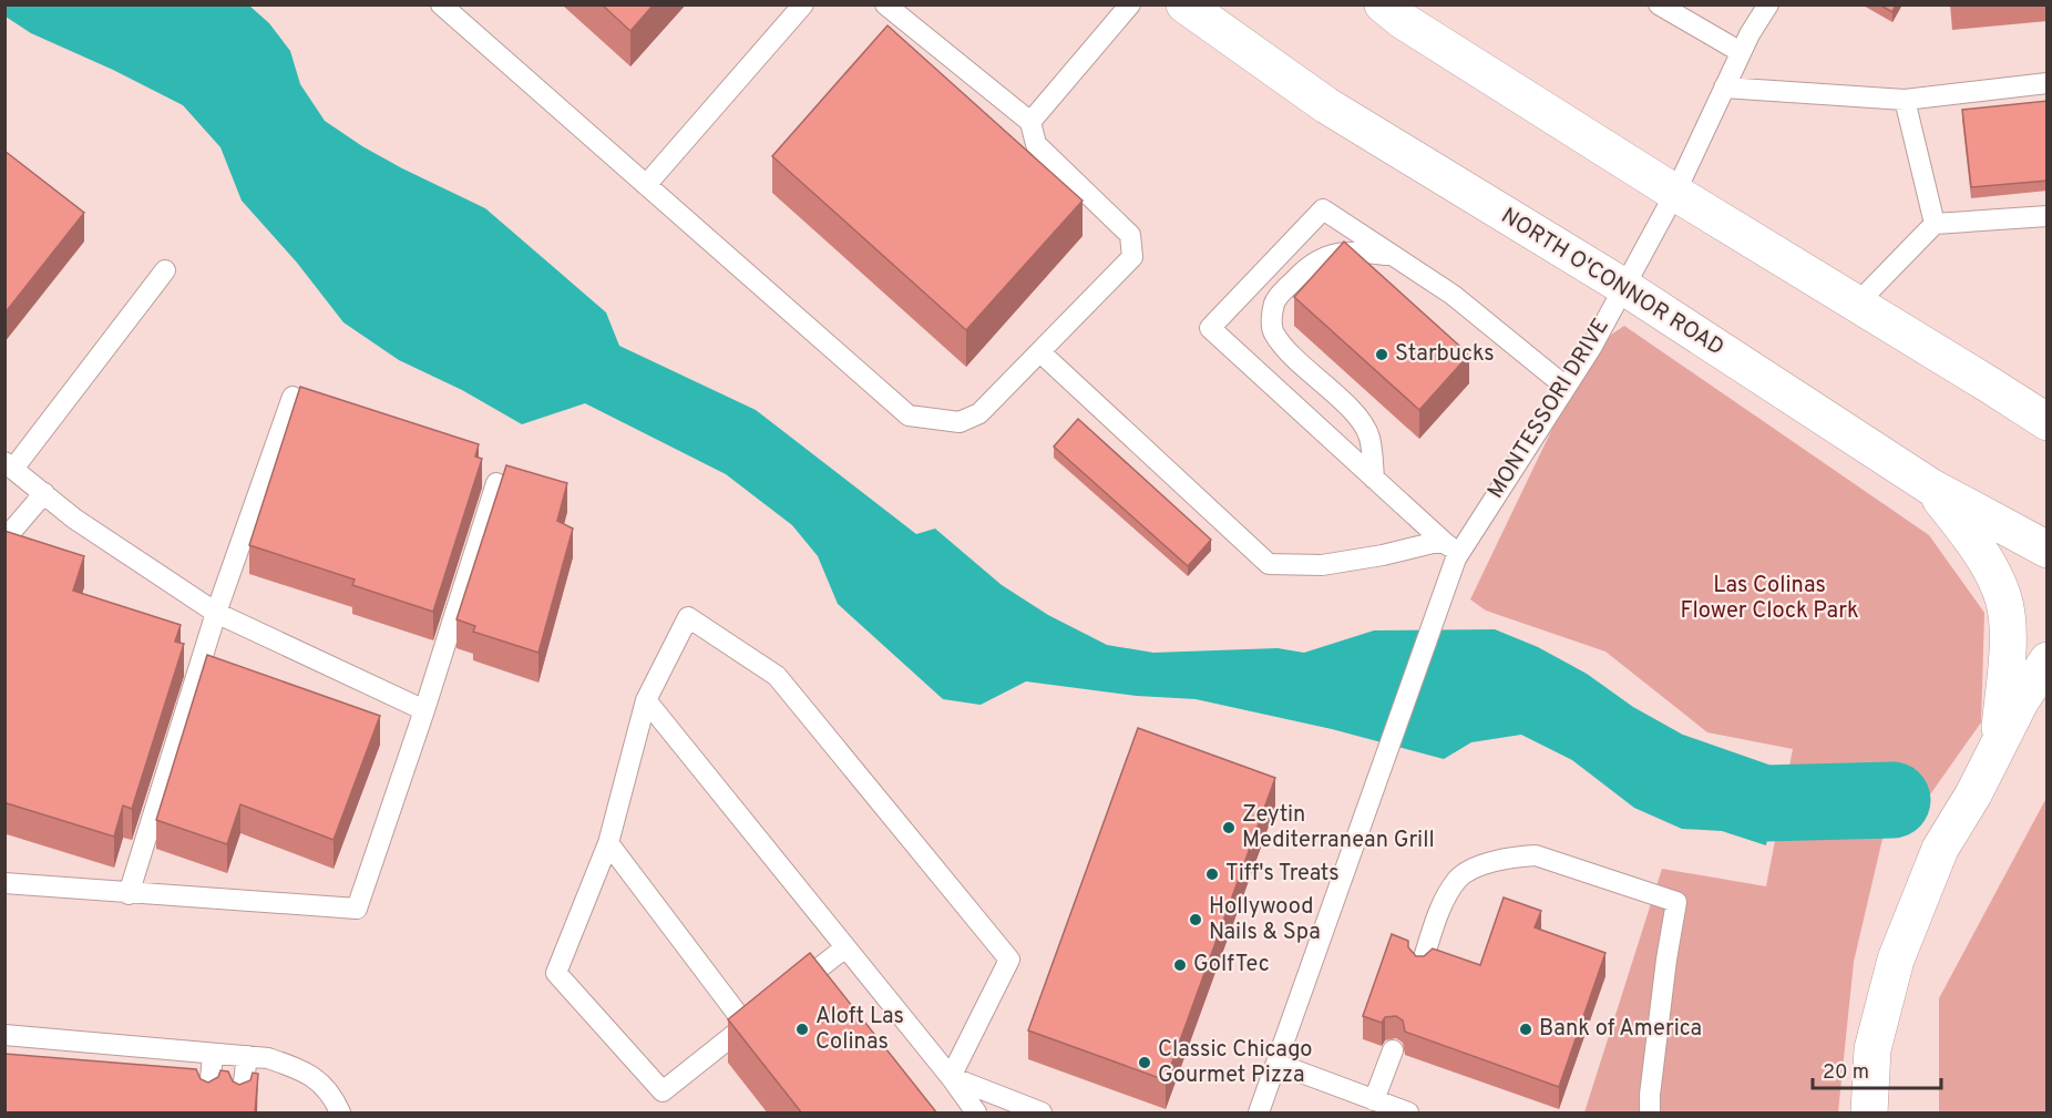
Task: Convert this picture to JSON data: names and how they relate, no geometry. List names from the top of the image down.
{
  "streets": {
    "main road": ["NORTH O'CONNOR ROAD"],
    "lane": ["MONTESSORI DRIVE"]
  },
  "crossings": [
    ["NORTH O'CONNOR ROAD", "MONTESSORI DRIVE"]
  ],
  "parks": ["Las Colinas Flower Clock Park"],
  "places": [
    "Starbucks",
    "Zeytin Mediterranean Grill",
    "Tiff's Treats",
    "Hollywood Nails & Spa",
    "GolfTec",
    "Aloft Las Colinas",
    "Bank of America",
    "Classic Chicago Gourmet Pizza"
  ],
  "scale_bar": "20 m"
}
